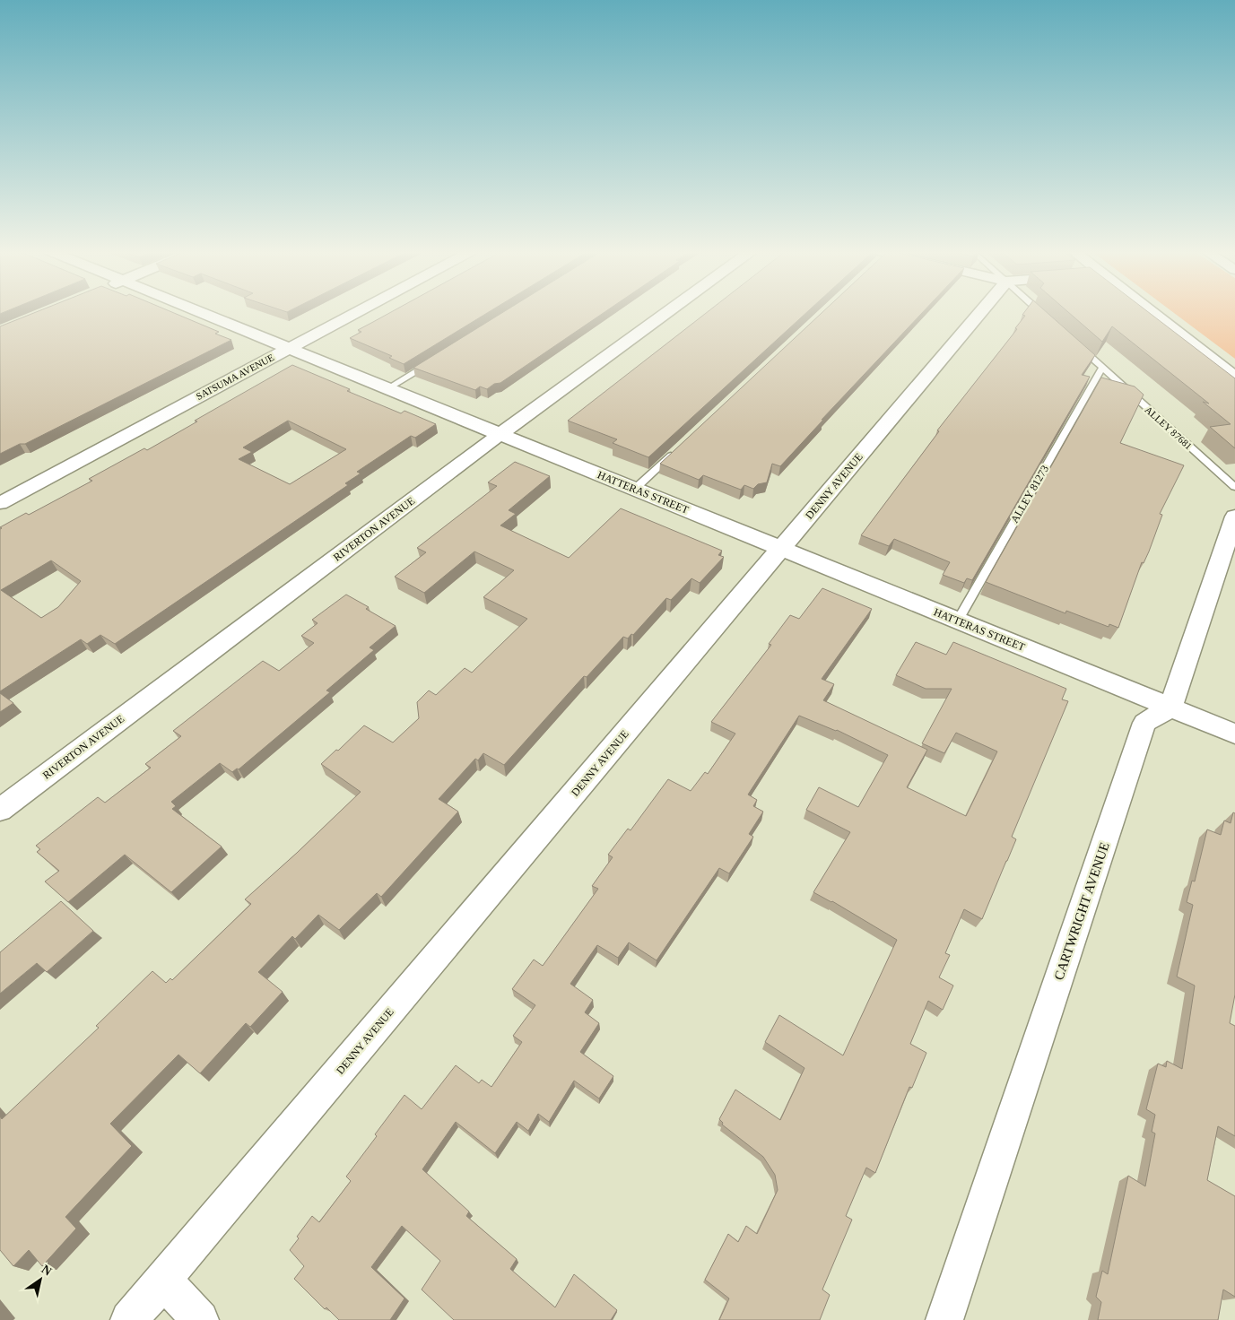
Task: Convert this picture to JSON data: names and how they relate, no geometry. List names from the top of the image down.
{
  "streets": {
    "street": [
      "SATSUMA AVENUE",
      "DENNY AVENUE",
      "HATTERAS STREET",
      "RIVERTON AVENUE",
      "CARTWRIGHT AVENUE"
    ],
    "lane": ["ALLEY 87681", "ALLEY 81273"]
  },
  "crossings": [
    ["SATSUMA AVENUE", "HATTERAS STREET"],
    ["ALLEY 87681", "ALLEY 81273"],
    ["DENNY AVENUE", "HATTERAS STREET"],
    ["HATTERAS STREET", "ALLEY 81273"],
    ["HATTERAS STREET", "RIVERTON AVENUE"],
    ["HATTERAS STREET", "CARTWRIGHT AVENUE"]
  ],
  "north": "top right"
}
